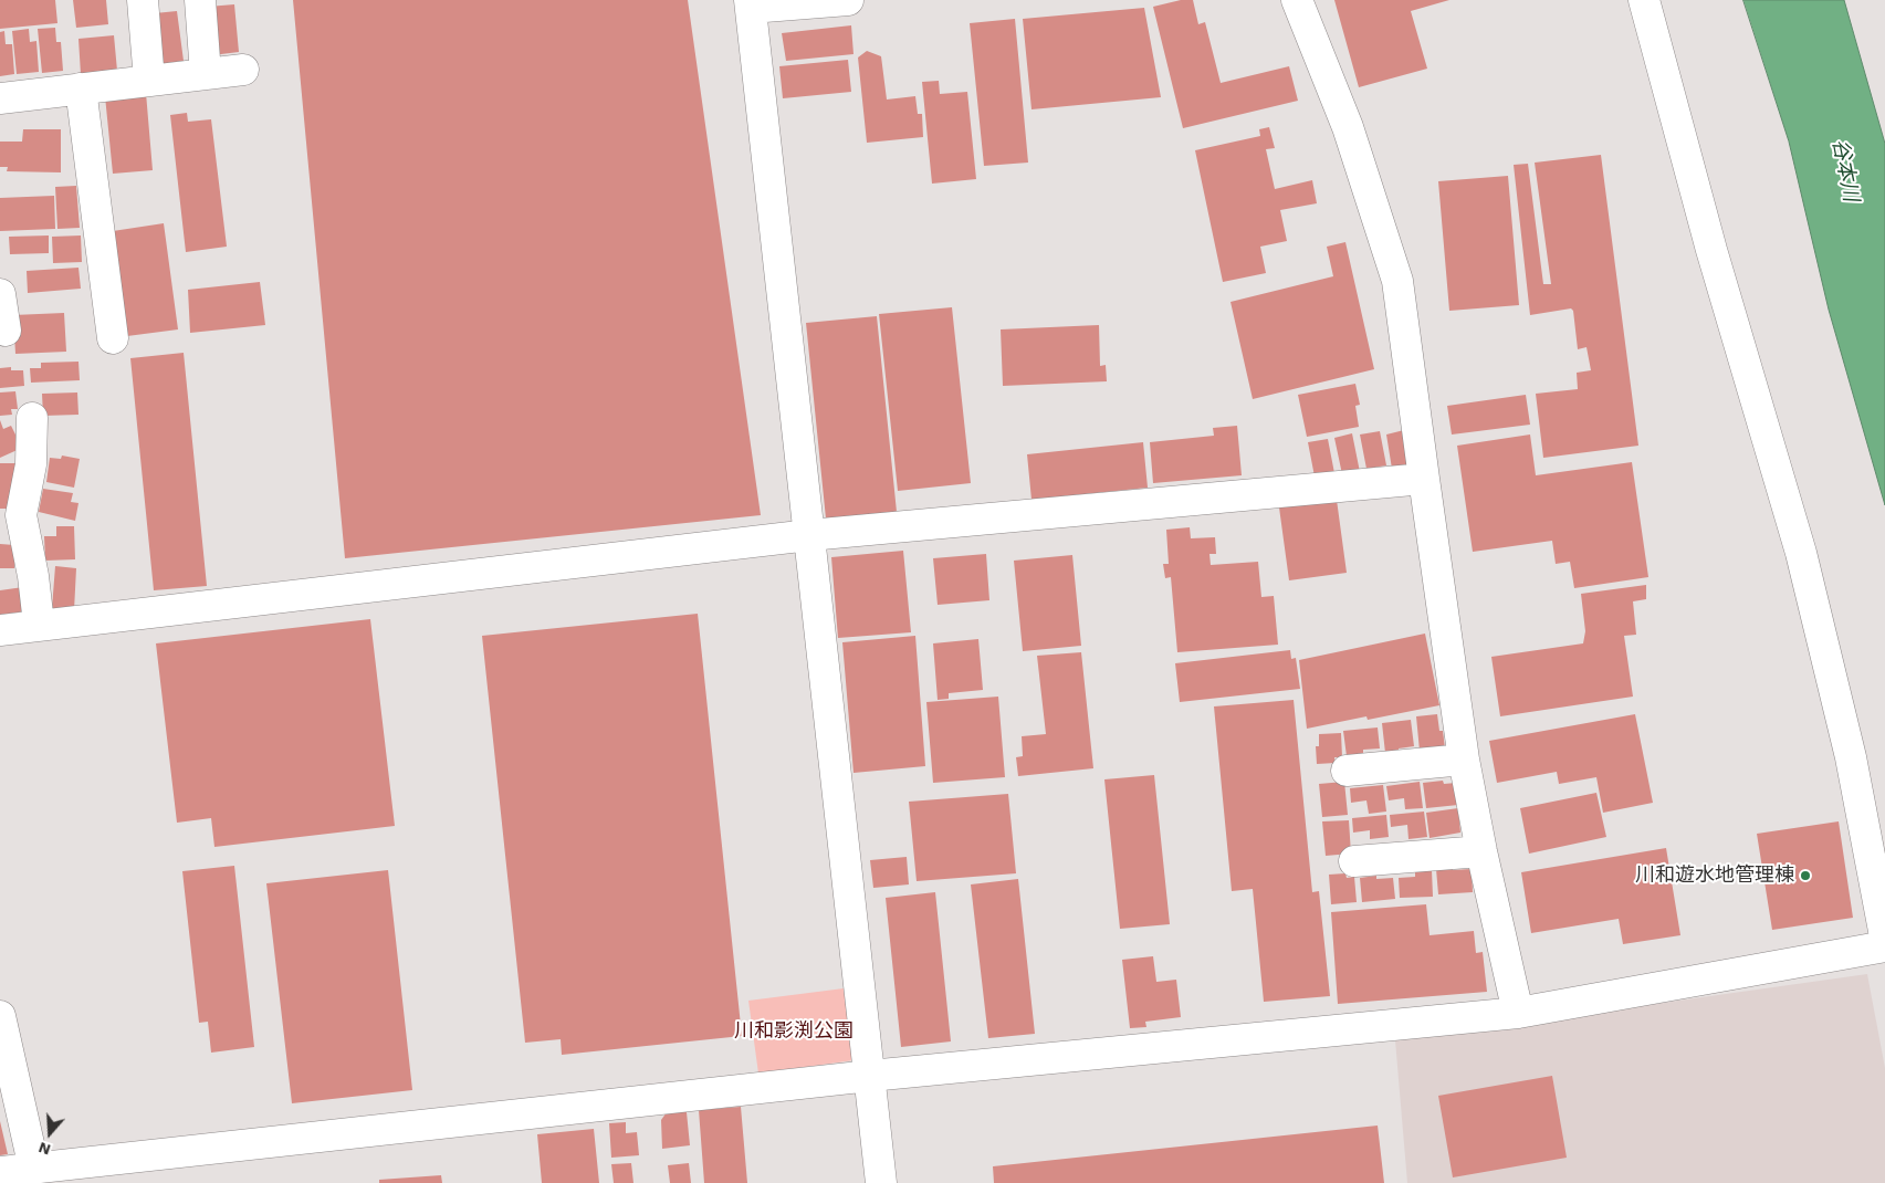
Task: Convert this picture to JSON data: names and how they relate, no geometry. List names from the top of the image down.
{
  "water": ["谷本川"],
  "parks": ["川和影渕公園"],
  "places": ["川和遊水地管理棟"],
  "north": "bottom"
}
